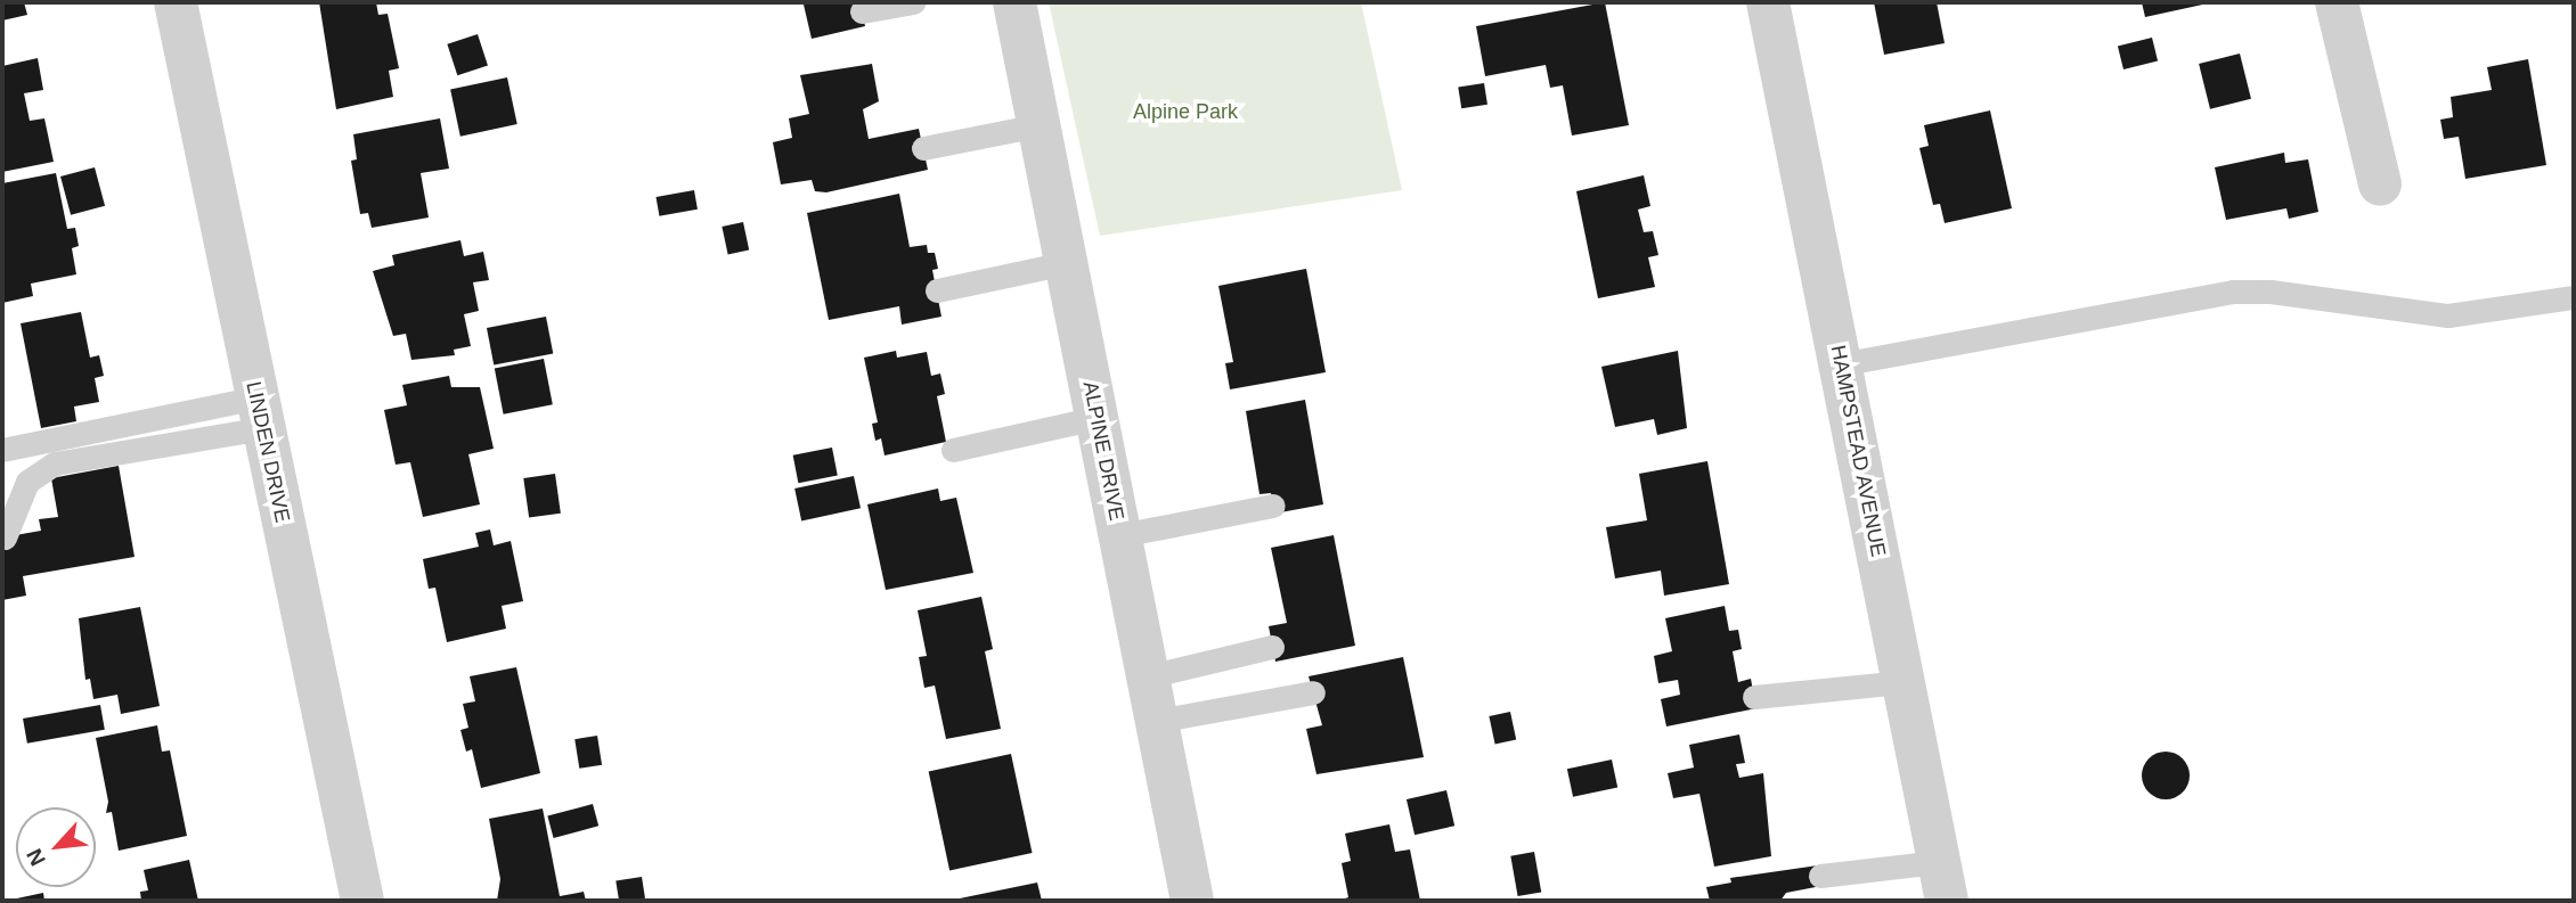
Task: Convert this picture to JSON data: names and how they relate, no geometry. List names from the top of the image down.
{
  "streets": {
    "street": ["ALPINE DRIVE", "HAMPSTEAD AVENUE", "LINDEN DRIVE"]
  },
  "parks": ["Alpine Park"],
  "north": "bottom left"
}
